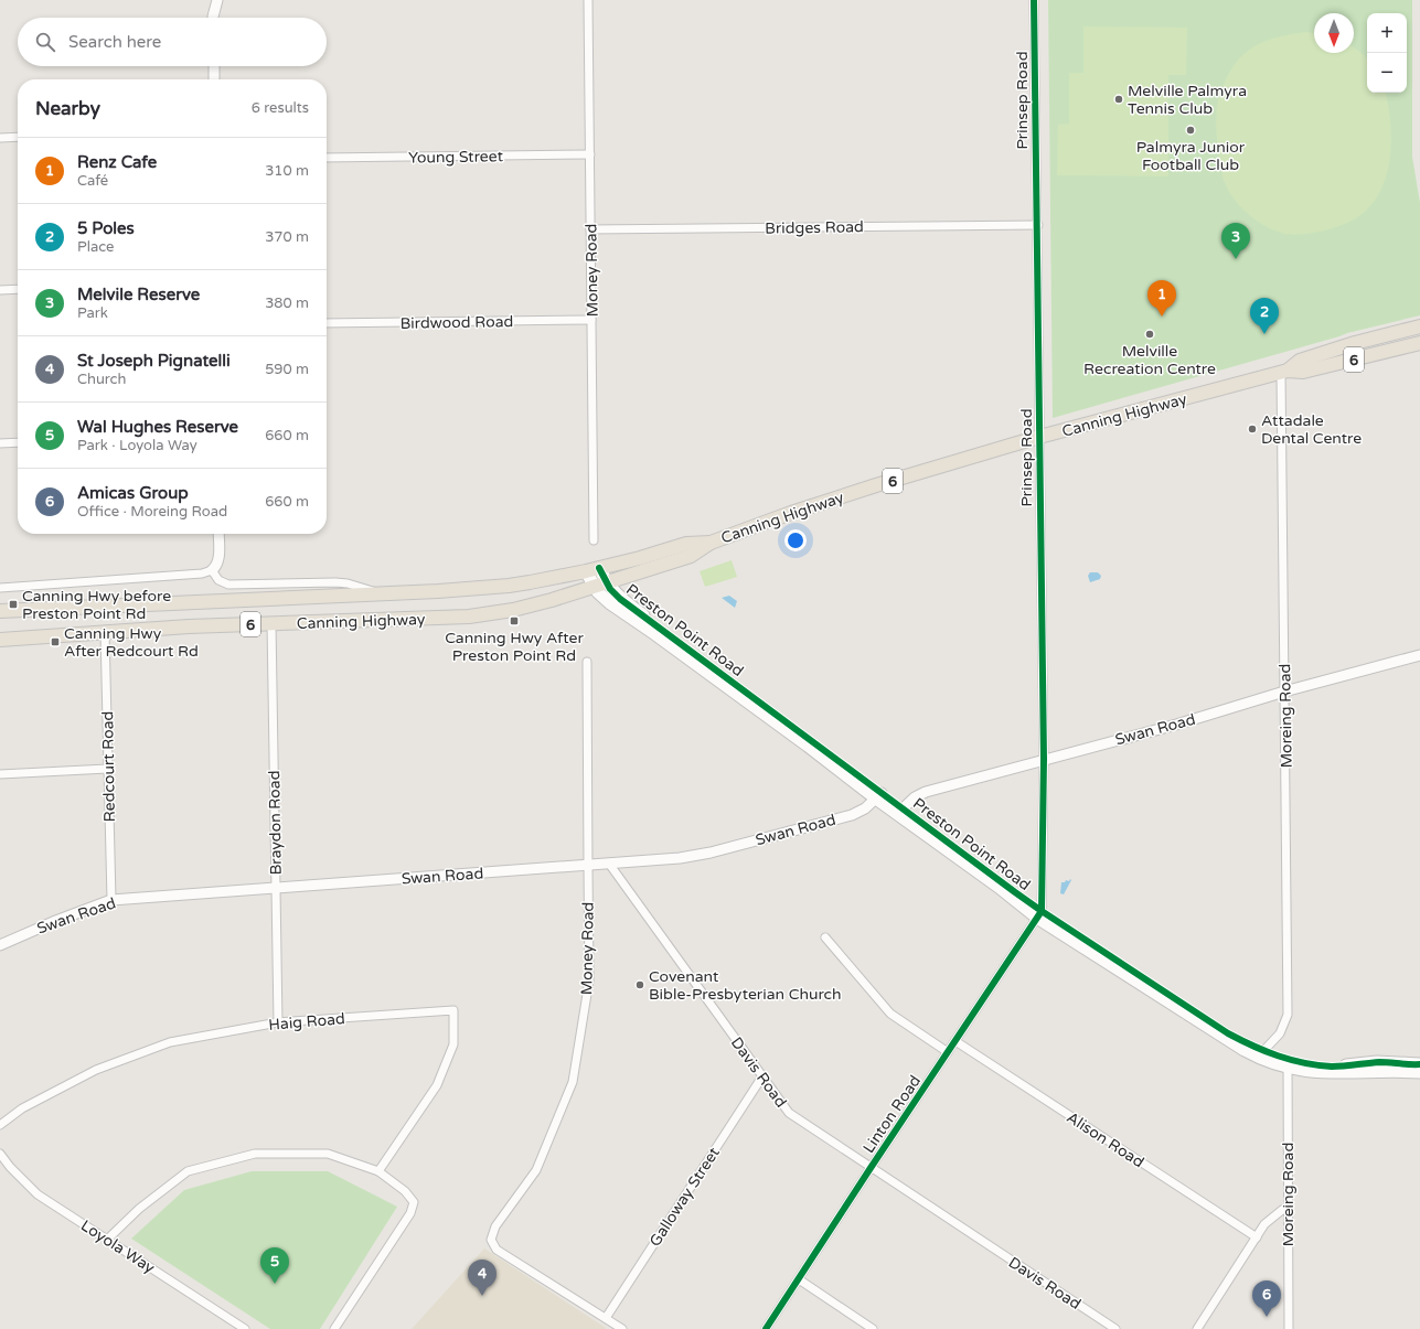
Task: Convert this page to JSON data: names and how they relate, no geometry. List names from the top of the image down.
{
  "streets": {
    "highway": ["6", "Canning Highway"],
    "main road": ["Preston Point Road"],
    "street": [
      "Prinsep Road",
      "Young Street",
      "Bridges Road",
      "Money Road",
      "Birdwood Road",
      "Moreing Road",
      "Swan Road",
      "Redcourt Road",
      "Braydon Road",
      "Haig Road",
      "Davis Road",
      "Linton Road",
      "Alison Road",
      "Galloway Street",
      "Loyola Way"
    ]
  },
  "crossings": [
    ["Prinsep Road", "Bridges Road"],
    ["Prinsep Road", "Canning Highway"],
    ["Prinsep Road", "Preston Point Road"],
    ["Prinsep Road", "Swan Road"],
    ["Prinsep Road", "Linton Road"],
    ["Young Street", "Money Road"],
    ["Bridges Road", "Money Road"],
    ["Money Road", "Birdwood Road"],
    ["Money Road", "Swan Road"],
    ["Money Road", "Galloway Street"],
    ["Canning Highway", "Preston Point Road"],
    ["Canning Highway", "Moreing Road"],
    ["Canning Highway", "Redcourt Road"],
    ["Canning Highway", "Braydon Road"],
    ["Preston Point Road", "Moreing Road"],
    ["Preston Point Road", "Swan Road"],
    ["Preston Point Road", "Linton Road"],
    ["Moreing Road", "Swan Road"],
    ["Swan Road", "Redcourt Road"],
    ["Swan Road", "Braydon Road"],
    ["Swan Road", "Davis Road"],
    ["Braydon Road", "Haig Road"],
    ["Davis Road", "Linton Road"],
    ["Davis Road", "Galloway Street"],
    ["Linton Road", "Alison Road"]
  ],
  "places": {
    "other": [
      "Melville Palmyra Tennis Club",
      "Palmyra Junior Football Club",
      "Melville Recreation Centre",
      "Attadale Dental Centre",
      "Covenant Bible-Presbyterian Church"
    ],
    "transit": ["Canning Hwy before Preston Point Rd", "Canning Hwy After Preston Point Rd", "Canning Hwy After Redcourt Rd"]
  },
  "north": "bottom",
  "page": {
    "map_buttons": ["+", "−"],
    "search": "Search here",
    "heading": ["Nearby", "6 results"],
    "list": [
      {
        "mark": "1",
        "name": "Renz Cafe",
        "note": "Café",
        "value": "310 m"
      },
      {
        "mark": "2",
        "name": "5 Poles",
        "note": "Place",
        "value": "370 m"
      },
      {
        "mark": "3",
        "name": "Melvile Reserve",
        "note": "Park",
        "value": "380 m"
      },
      {
        "mark": "4",
        "name": "St Joseph Pignatelli",
        "note": "Church",
        "value": "590 m"
      },
      {
        "mark": "5",
        "name": "Wal Hughes Reserve",
        "note": "Park · Loyola Way",
        "value": "660 m"
      },
      {
        "mark": "6",
        "name": "Amicas Group",
        "note": "Office · Moreing Road",
        "value": "660 m"
      }
    ],
    "pins": [
      "3",
      "1",
      "2",
      "5",
      "4",
      "6"
    ]
  }
}
